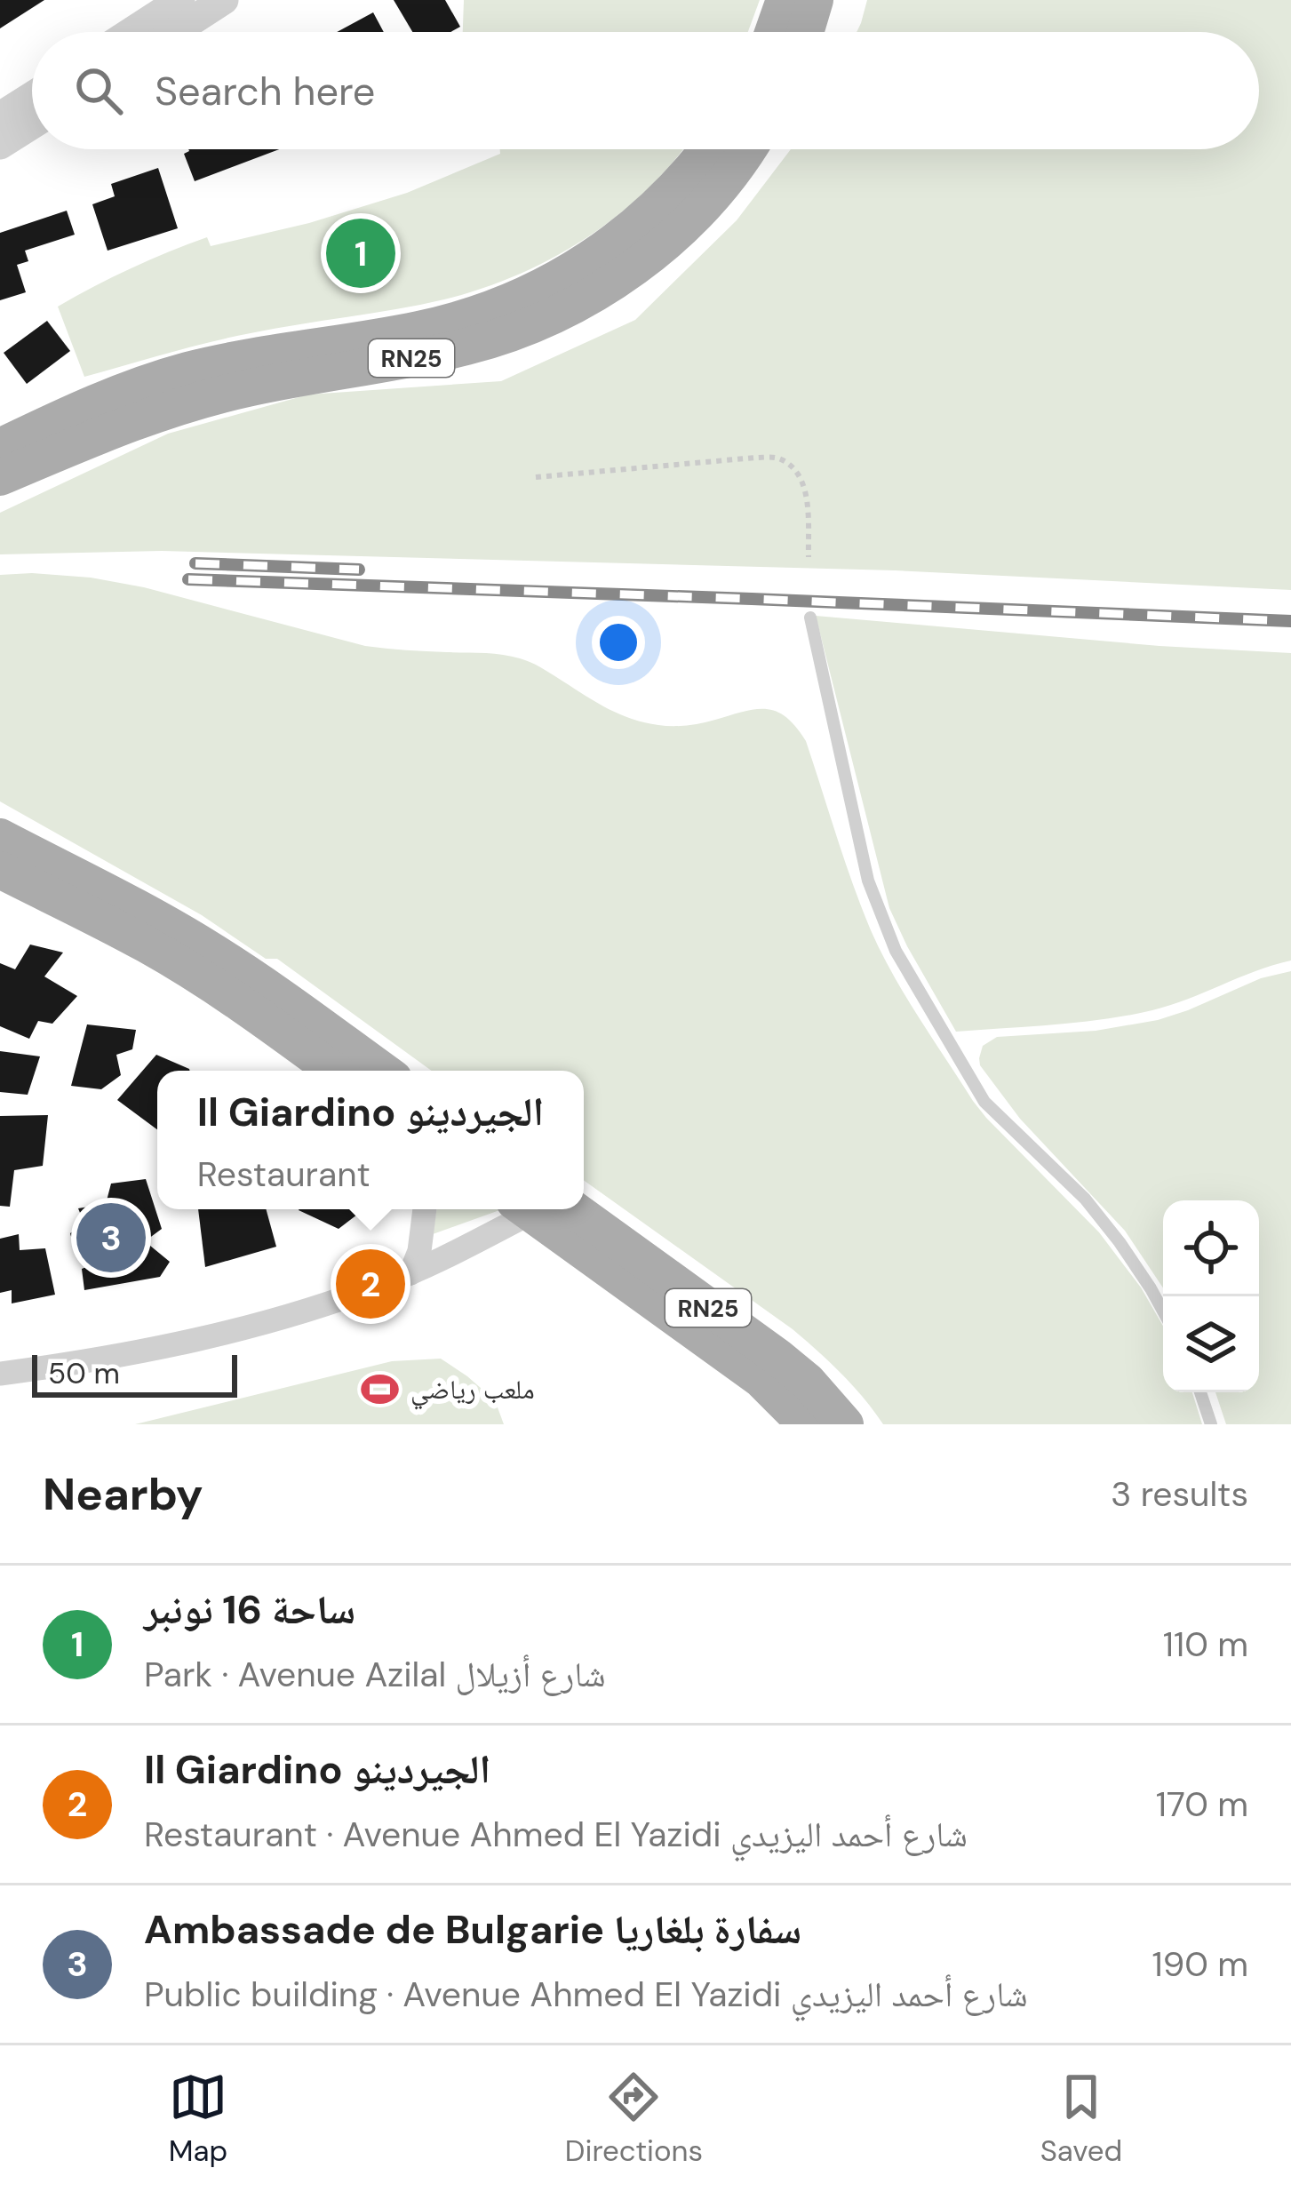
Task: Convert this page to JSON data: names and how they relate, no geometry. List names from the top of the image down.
{
  "streets": {
    "main road": ["RN25"]
  },
  "places": {
    "sports": ["ملعب رياضي"]
  },
  "scale_bar": "50 m",
  "page": {
    "search": "Search here",
    "pins": ["1", "3", "2"],
    "popup": ["Il Giardino الجيردينو", "Restaurant"],
    "scale": "50 m",
    "heading": ["Nearby", "3 results"],
    "list": [
      {
        "mark": "1",
        "name": "ساحة 16 نونبر",
        "note": "Park · Avenue Azilal شارع أزيلال",
        "value": "110 m"
      },
      {
        "mark": "2",
        "name": "Il Giardino الجيردينو",
        "note": "Restaurant · Avenue Ahmed El Yazidi شارع أحمد اليزيدي",
        "value": "170 m"
      },
      {
        "mark": "3",
        "name": "Ambassade de Bulgarie سفارة بلغاريا",
        "note": "Public building · Avenue Ahmed El Yazidi شارع أحمد اليزيدي",
        "value": "190 m"
      }
    ],
    "nav": ["Map", "Directions", "Saved"]
  }
}
